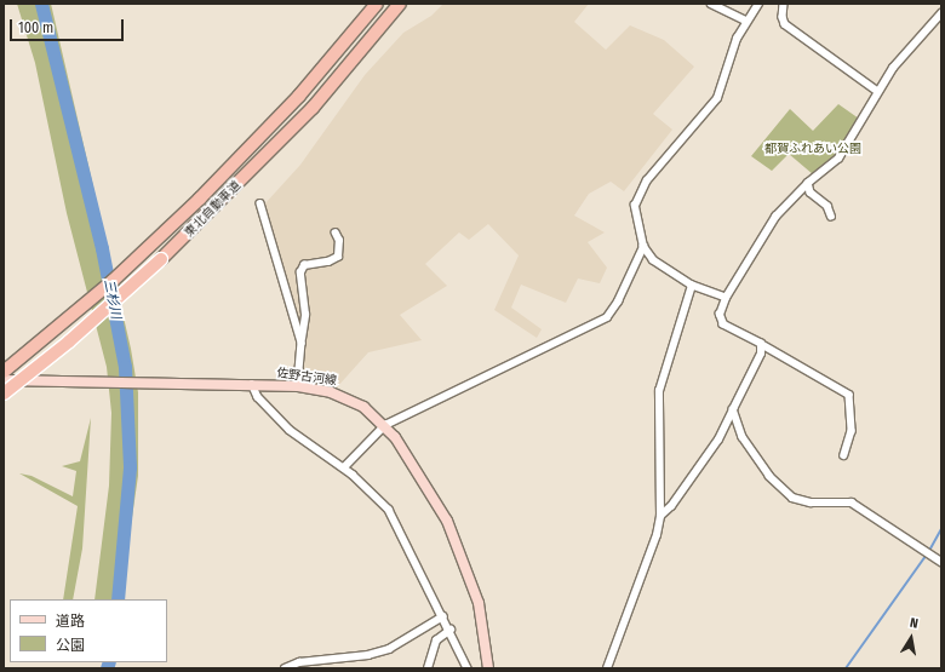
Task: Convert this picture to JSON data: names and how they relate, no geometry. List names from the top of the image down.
{
  "streets": {
    "highway": ["東北自動車道"],
    "main road": ["佐野古河線"]
  },
  "water": ["三杉川"],
  "parks": ["都賀ふれあい公園"],
  "legend": ["道路", "公園"],
  "scale_bar": "100 m",
  "north": "top"
}
